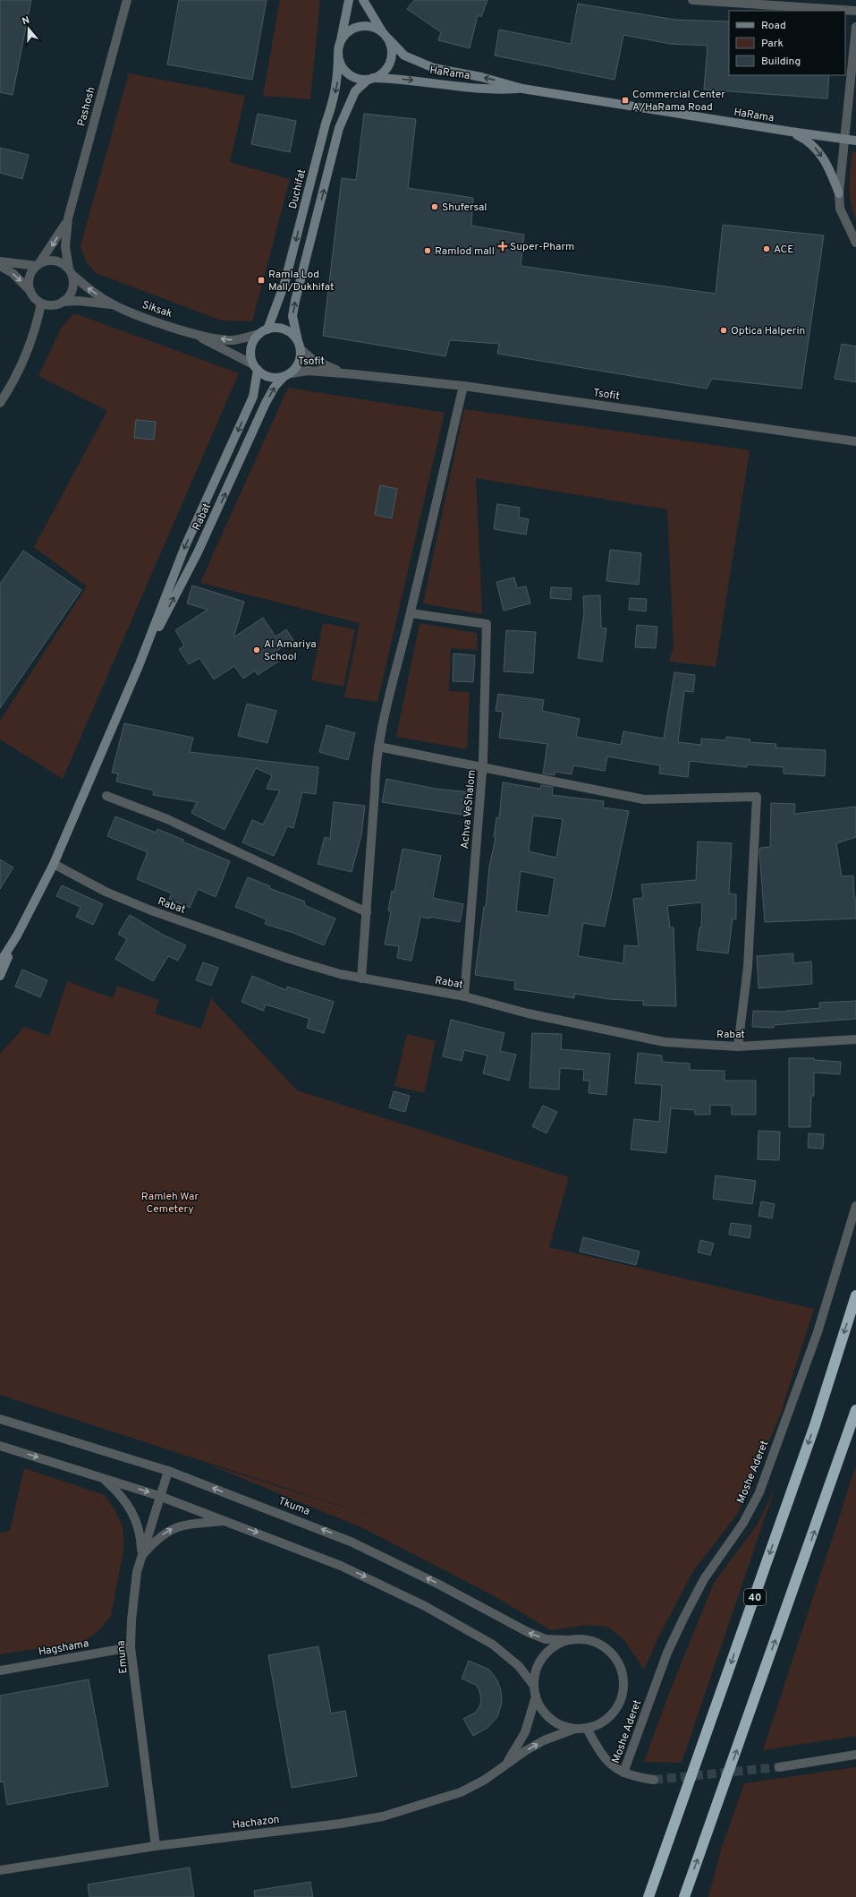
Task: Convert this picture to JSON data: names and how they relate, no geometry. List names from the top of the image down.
{
  "streets": {
    "highway": ["40"],
    "street": [
      "HaRama",
      "Pashosh",
      "Duchifat",
      "Siksak",
      "Tsofit",
      "Rabat",
      "Achva VeShalom",
      "Moshe Aderet",
      "Tkuma",
      "Hagshama",
      "Emuna",
      "Hachazon"
    ]
  },
  "crossings": [
    ["HaRama", "Duchifat"],
    ["Pashosh", "Siksak"],
    ["Duchifat", "Siksak"],
    ["Duchifat", "Tsofit"],
    ["Duchifat", "Rabat"],
    ["Siksak", "Tsofit"],
    ["Siksak", "Rabat"],
    ["Tsofit", "Rabat"],
    ["Rabat", "Achva VeShalom"],
    ["Tkuma", "Emuna"],
    ["Tkuma", "Hachazon"],
    ["Hagshama", "Emuna"],
    ["Emuna", "Hachazon"]
  ],
  "parks": ["Ramleh War Cemetery"],
  "places": {
    "transit": ["Commercial Center A/HaRama Road", "Ramla Lod Mall/Dukhifat"],
    "other": [
      "Shufersal",
      "ACE",
      "Ramlod mall",
      "Optica Halperin",
      "Al Amariya School"
    ],
    "health": ["Super-Pharm"]
  },
  "legend": ["Road", "Park", "Building"],
  "north": "top"
}
